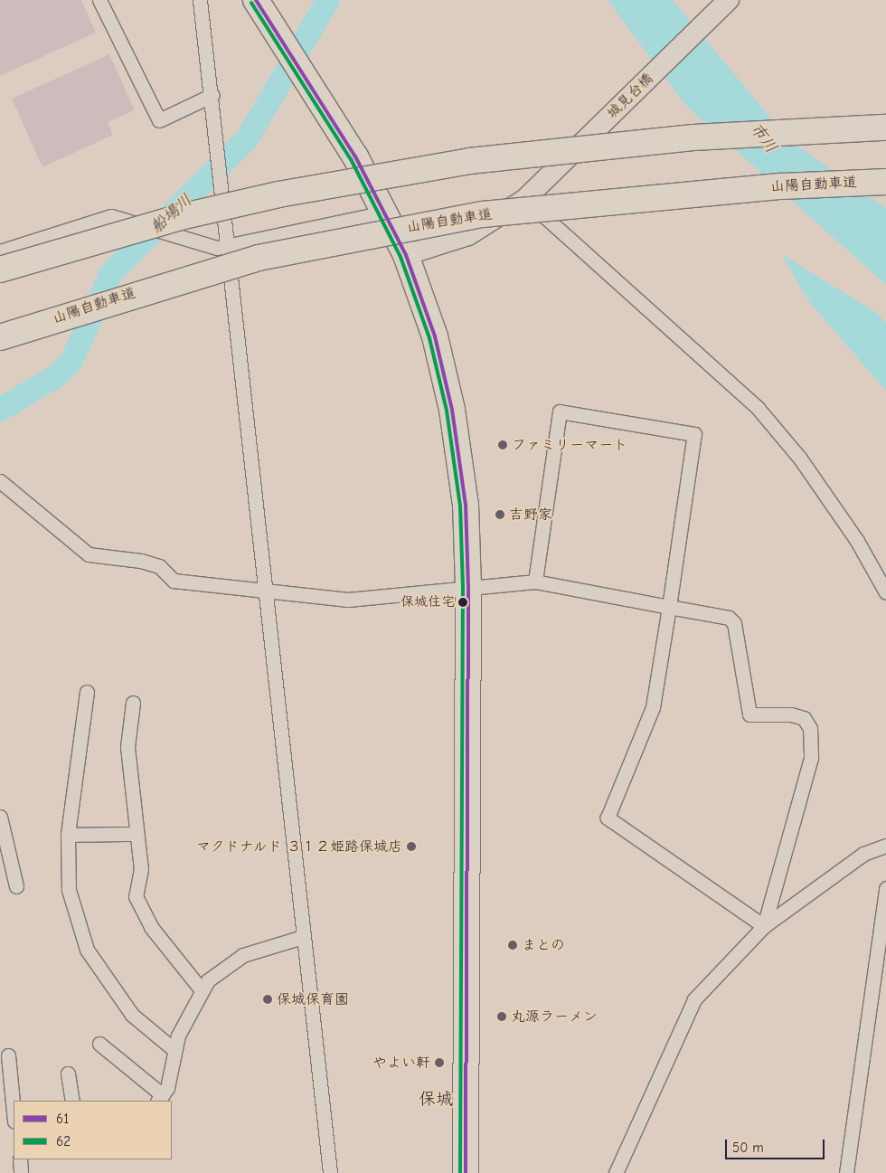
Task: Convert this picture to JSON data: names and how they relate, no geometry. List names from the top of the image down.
{
  "streets": {
    "highway": ["山陽自動車道"],
    "street": ["城見台橋"]
  },
  "districts": ["保城"],
  "water": ["市川", "船場川"],
  "places": [
    "ファミリーマート",
    "吉野家",
    "保城住宅",
    "マクドナルド ３１２姫路保城店",
    "まとの",
    "保城保育園",
    "丸源ラーメン",
    "やよい軒"
  ],
  "lines": ["transit line 61", "transit line 62"],
  "legend": ["61", "62"],
  "scale_bar": "50 m"
}
